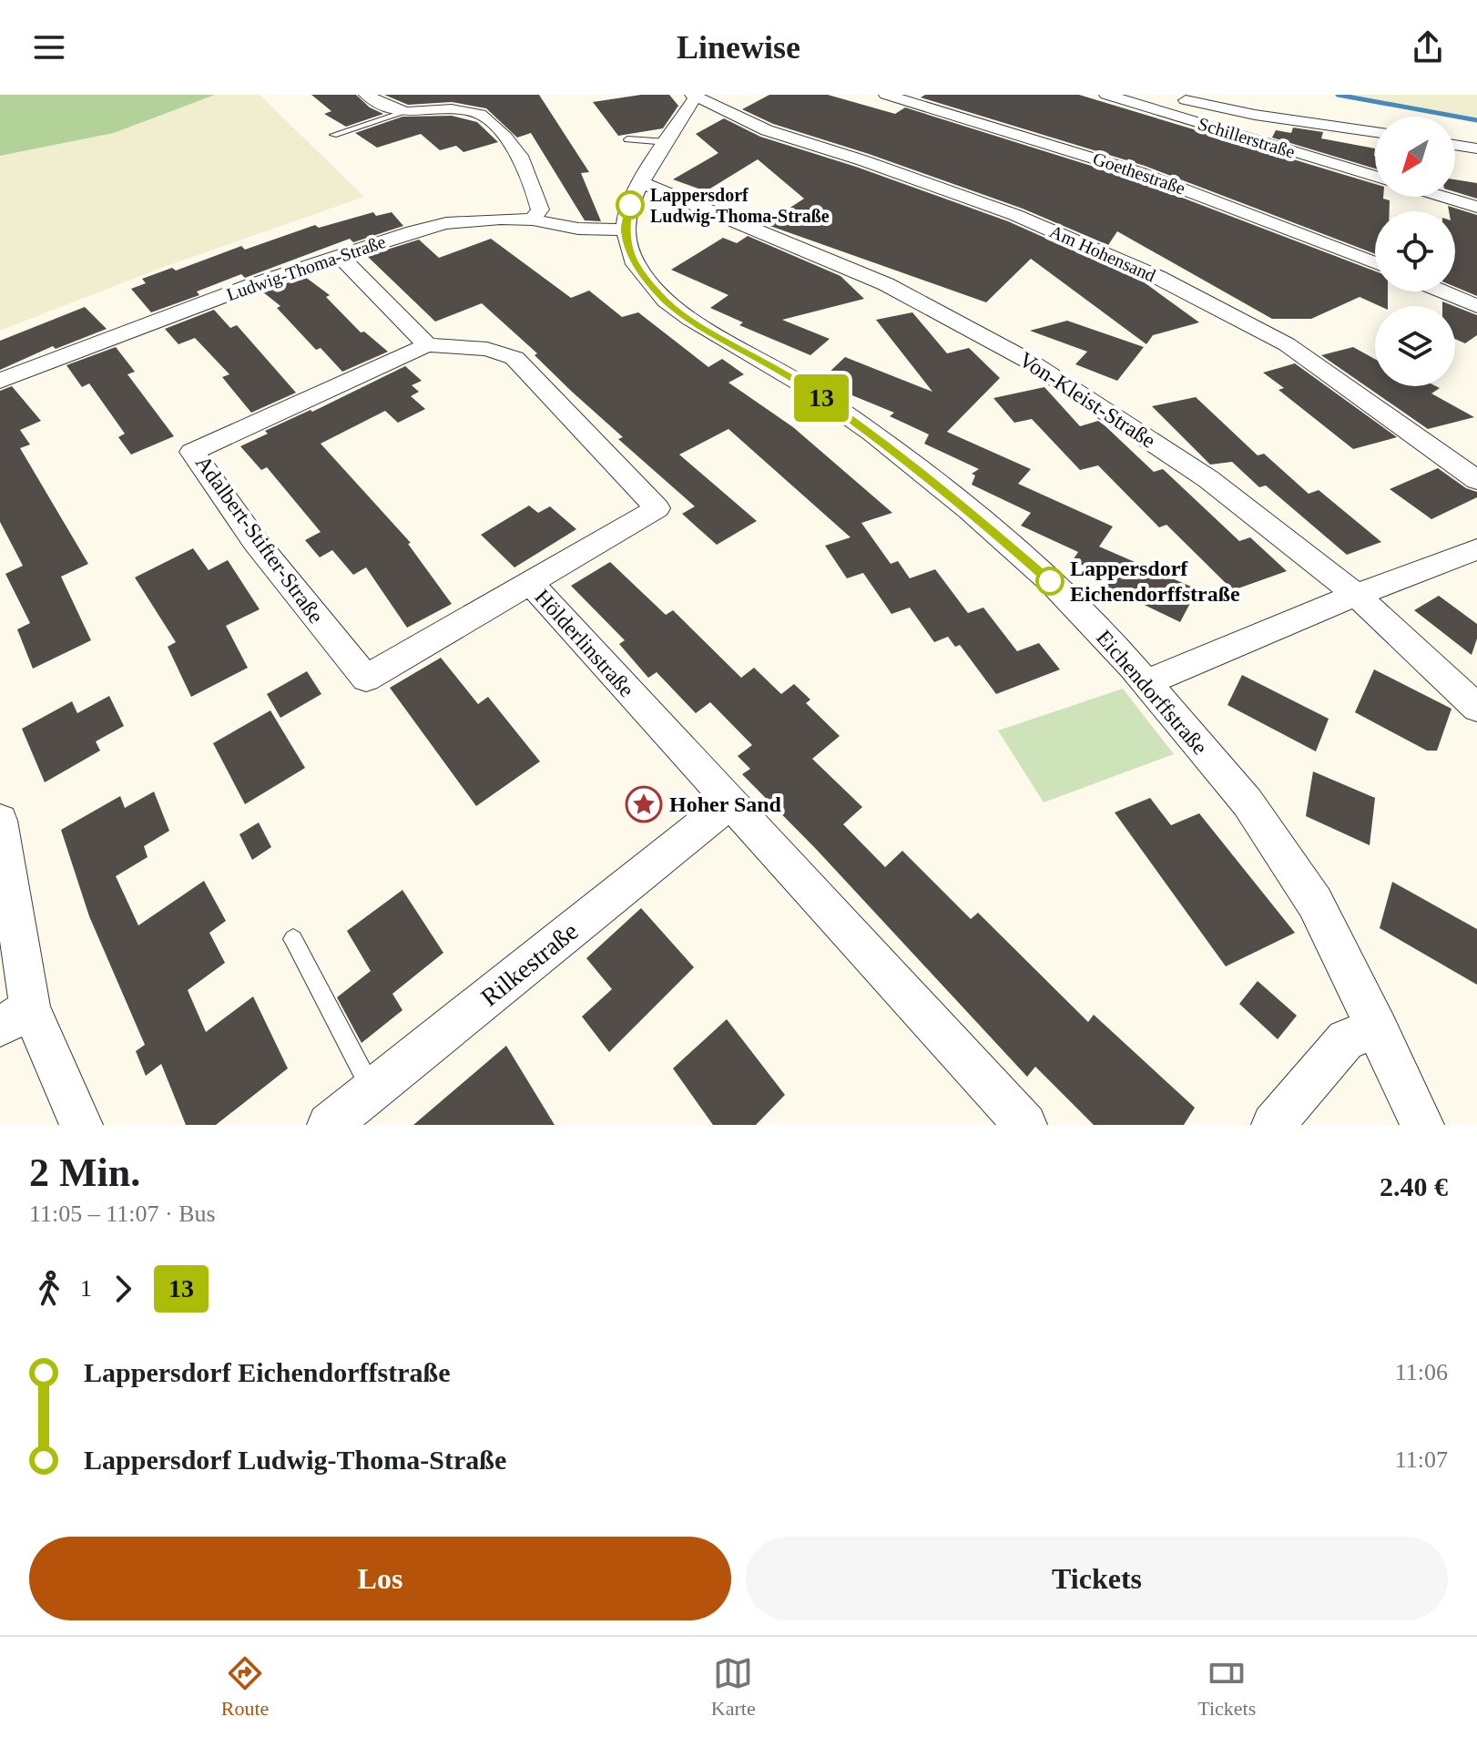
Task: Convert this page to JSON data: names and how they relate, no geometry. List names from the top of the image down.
{
  "streets": {
    "street": [
      "Schillerstraße",
      "Goethestraße",
      "Am Hohensand",
      "Ludwig-Thoma-Straße",
      "Von-Kleist-Straße",
      "Adalbert-Stifter-Straße",
      "Hölderlinstraße",
      "Eichendorffstraße",
      "Rilkestraße"
    ]
  },
  "crossings": [
    ["Ludwig-Thoma-Straße", "Eichendorffstraße"],
    ["Adalbert-Stifter-Straße", "Hölderlinstraße"],
    ["Hölderlinstraße", "Rilkestraße"]
  ],
  "places": {
    "other": ["Lappersdorf Ludwig-Thoma-Straße", "Lappersdorf Eichendorffstraße"],
    "place": ["Hoher Sand"]
  },
  "lines": ["bus line 13"],
  "north": "bottom left",
  "page": {
    "header": "Linewise",
    "on_map": "13",
    "heading": ["2 Min.", "11:05 – 11:07 · Bus", "2.40 €"],
    "legs": ["1", "13"],
    "list": [
      {
        "name": "Lappersdorf Eichendorffstraße",
        "value": "11:06"
      },
      {
        "name": "Lappersdorf Ludwig-Thoma-Straße",
        "value": "11:07"
      }
    ],
    "buttons": ["Los", "Tickets"],
    "tabs": ["Route", "Karte", "Tickets"]
  }
}
